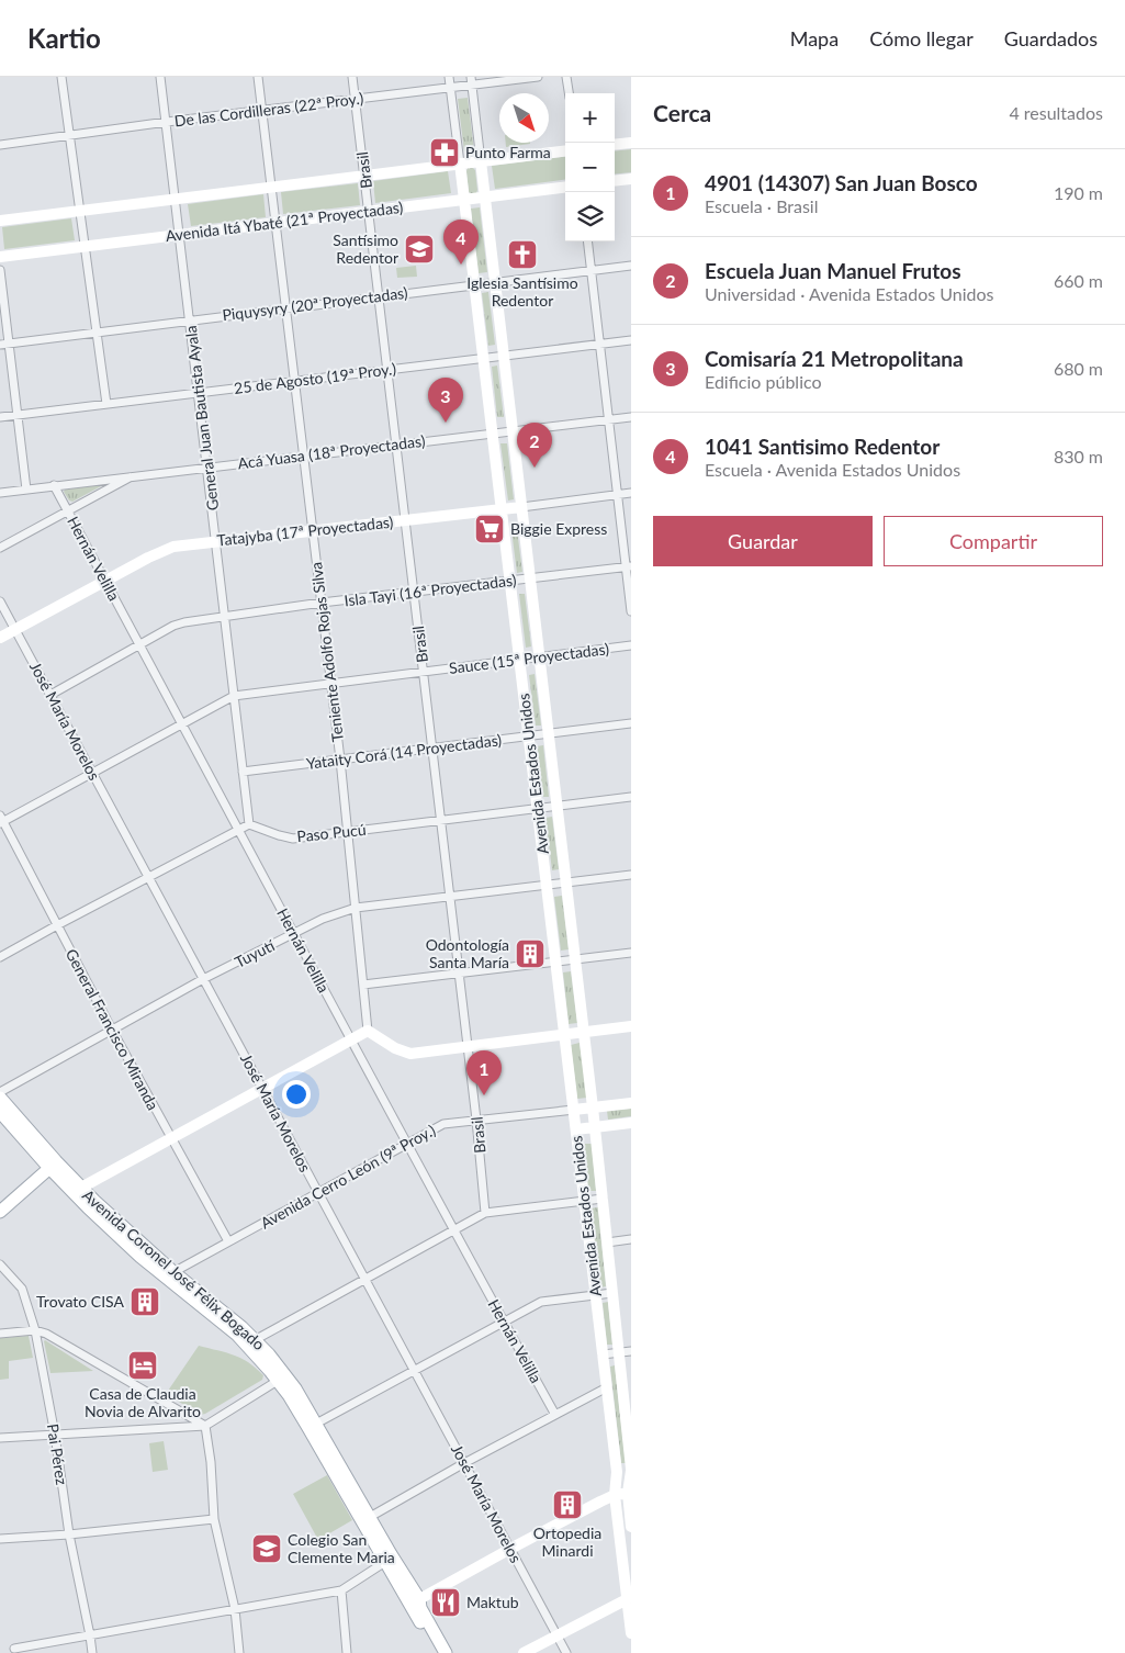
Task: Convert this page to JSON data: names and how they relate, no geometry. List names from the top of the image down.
{
  "streets": {
    "main road": [
      "Avenida Itá Ybaté (21ª Proyectadas)",
      "Tatajyba (17ª Proyectadas)",
      "Avenida Estados Unidos",
      "Avenida Cerro León (9ª Proy.)",
      "Avenida Coronel José Félix Bogado"
    ],
    "street": [
      "De las Cordilleras (22ª Proy.)",
      "Brasil",
      "Piquysyry (20ª Proyectadas)",
      "25 de Agosto (19ª Proy.)",
      "General Juan Bautista Ayala",
      "Acá Yuasa (18ª Proyectadas)",
      "Hernán Velilla",
      "Isla Tayi (16ª Proyectadas)",
      "Teniente Adolfo Rojas Silva",
      "Sauce (15ª Proyectadas)",
      "José María Morelos",
      "Yataity Corá (14 Proyectadas)",
      "Paso Pucú",
      "Tuyutí",
      "General Francisco Miranda",
      "Pai Pérez"
    ]
  },
  "crossings": [
    ["De las Cordilleras (22ª Proy.)", "Brasil"],
    ["De las Cordilleras (22ª Proy.)", "General Juan Bautista Ayala"],
    ["De las Cordilleras (22ª Proy.)", "Teniente Adolfo Rojas Silva"],
    ["De las Cordilleras (22ª Proy.)", "Avenida Estados Unidos"],
    ["Brasil", "Avenida Itá Ybaté (21ª Proyectadas)"],
    ["Brasil", "Piquysyry (20ª Proyectadas)"],
    ["Brasil", "25 de Agosto (19ª Proy.)"],
    ["Brasil", "Acá Yuasa (18ª Proyectadas)"],
    ["Brasil", "Tatajyba (17ª Proyectadas)"],
    ["Brasil", "Isla Tayi (16ª Proyectadas)"],
    ["Brasil", "Sauce (15ª Proyectadas)"],
    ["Brasil", "Yataity Corá (14 Proyectadas)"],
    ["Brasil", "Paso Pucú"],
    ["Brasil", "Tuyutí"],
    ["Brasil", "Avenida Cerro León (9ª Proy.)"],
    ["Avenida Itá Ybaté (21ª Proyectadas)", "General Juan Bautista Ayala"],
    ["Avenida Itá Ybaté (21ª Proyectadas)", "Teniente Adolfo Rojas Silva"],
    ["Avenida Itá Ybaté (21ª Proyectadas)", "Avenida Estados Unidos"],
    ["Piquysyry (20ª Proyectadas)", "General Juan Bautista Ayala"],
    ["Piquysyry (20ª Proyectadas)", "Teniente Adolfo Rojas Silva"],
    ["Piquysyry (20ª Proyectadas)", "Avenida Estados Unidos"],
    ["25 de Agosto (19ª Proy.)", "General Juan Bautista Ayala"],
    ["25 de Agosto (19ª Proy.)", "Teniente Adolfo Rojas Silva"],
    ["25 de Agosto (19ª Proy.)", "Avenida Estados Unidos"],
    ["General Juan Bautista Ayala", "Acá Yuasa (18ª Proyectadas)"],
    ["General Juan Bautista Ayala", "Tatajyba (17ª Proyectadas)"],
    ["General Juan Bautista Ayala", "Isla Tayi (16ª Proyectadas)"],
    ["General Juan Bautista Ayala", "Sauce (15ª Proyectadas)"],
    ["General Juan Bautista Ayala", "Yataity Corá (14 Proyectadas)"],
    ["General Juan Bautista Ayala", "Paso Pucú"],
    ["Acá Yuasa (18ª Proyectadas)", "Hernán Velilla"],
    ["Acá Yuasa (18ª Proyectadas)", "Teniente Adolfo Rojas Silva"],
    ["Acá Yuasa (18ª Proyectadas)", "Avenida Estados Unidos"],
    ["Tatajyba (17ª Proyectadas)", "Hernán Velilla"],
    ["Tatajyba (17ª Proyectadas)", "Teniente Adolfo Rojas Silva"],
    ["Tatajyba (17ª Proyectadas)", "José María Morelos"],
    ["Tatajyba (17ª Proyectadas)", "Avenida Estados Unidos"],
    ["Hernán Velilla", "Isla Tayi (16ª Proyectadas)"],
    ["Hernán Velilla", "Sauce (15ª Proyectadas)"],
    ["Hernán Velilla", "Tuyutí"],
    ["Hernán Velilla", "Avenida Cerro León (9ª Proy.)"],
    ["Isla Tayi (16ª Proyectadas)", "Teniente Adolfo Rojas Silva"],
    ["Isla Tayi (16ª Proyectadas)", "José María Morelos"],
    ["Isla Tayi (16ª Proyectadas)", "Avenida Estados Unidos"],
    ["Teniente Adolfo Rojas Silva", "Sauce (15ª Proyectadas)"],
    ["Teniente Adolfo Rojas Silva", "Yataity Corá (14 Proyectadas)"],
    ["Teniente Adolfo Rojas Silva", "Paso Pucú"],
    ["Teniente Adolfo Rojas Silva", "Tuyutí"],
    ["Sauce (15ª Proyectadas)", "José María Morelos"],
    ["Sauce (15ª Proyectadas)", "Avenida Estados Unidos"],
    ["Sauce (15ª Proyectadas)", "General Francisco Miranda"],
    ["José María Morelos", "Tuyutí"],
    ["José María Morelos", "Avenida Cerro León (9ª Proy.)"],
    ["Yataity Corá (14 Proyectadas)", "Avenida Estados Unidos"],
    ["Avenida Estados Unidos", "Paso Pucú"],
    ["Avenida Estados Unidos", "Tuyutí"],
    ["Avenida Estados Unidos", "Avenida Cerro León (9ª Proy.)"],
    ["Tuyutí", "General Francisco Miranda"],
    ["General Francisco Miranda", "Avenida Cerro León (9ª Proy.)"],
    ["Avenida Cerro León (9ª Proy.)", "Avenida Coronel José Félix Bogado"]
  ],
  "places": {
    "pharmacy": ["Punto Farma"],
    "school or university": ["Santísimo Redentor", "Colegio San Clemente Maria"],
    "church": ["Iglesia Santísimo Redentor"],
    "supermarket": ["Biggie Express"],
    "building": ["Odontología Santa María", "Trovato CISA", "Ortopedia Minardi"],
    "hotel": ["Casa de Claudia Novia de Alvarito"],
    "restaurant": ["Maktub"]
  },
  "north": "bottom right",
  "page": {
    "header": "Kartio",
    "nav": ["Mapa", "Cómo llegar", "Guardados"],
    "heading": ["Cerca", "4 resultados"],
    "map_buttons": ["+", "−"],
    "list": [
      {
        "mark": "1",
        "name": "4901 (14307) San Juan Bosco",
        "note": "Escuela · Brasil",
        "value": "190 m"
      },
      {
        "mark": "2",
        "name": "Escuela Juan Manuel Frutos",
        "note": "Universidad · Avenida Estados Unidos",
        "value": "660 m"
      },
      {
        "mark": "3",
        "name": "Comisaría 21 Metropolitana",
        "note": "Edificio público",
        "value": "680 m"
      },
      {
        "mark": "4",
        "name": "1041 Santisimo Redentor",
        "note": "Escuela · Avenida Estados Unidos",
        "value": "830 m"
      }
    ],
    "pins": [
      "4",
      "3",
      "2",
      "1"
    ],
    "buttons": ["Guardar", "Compartir"]
  }
}
